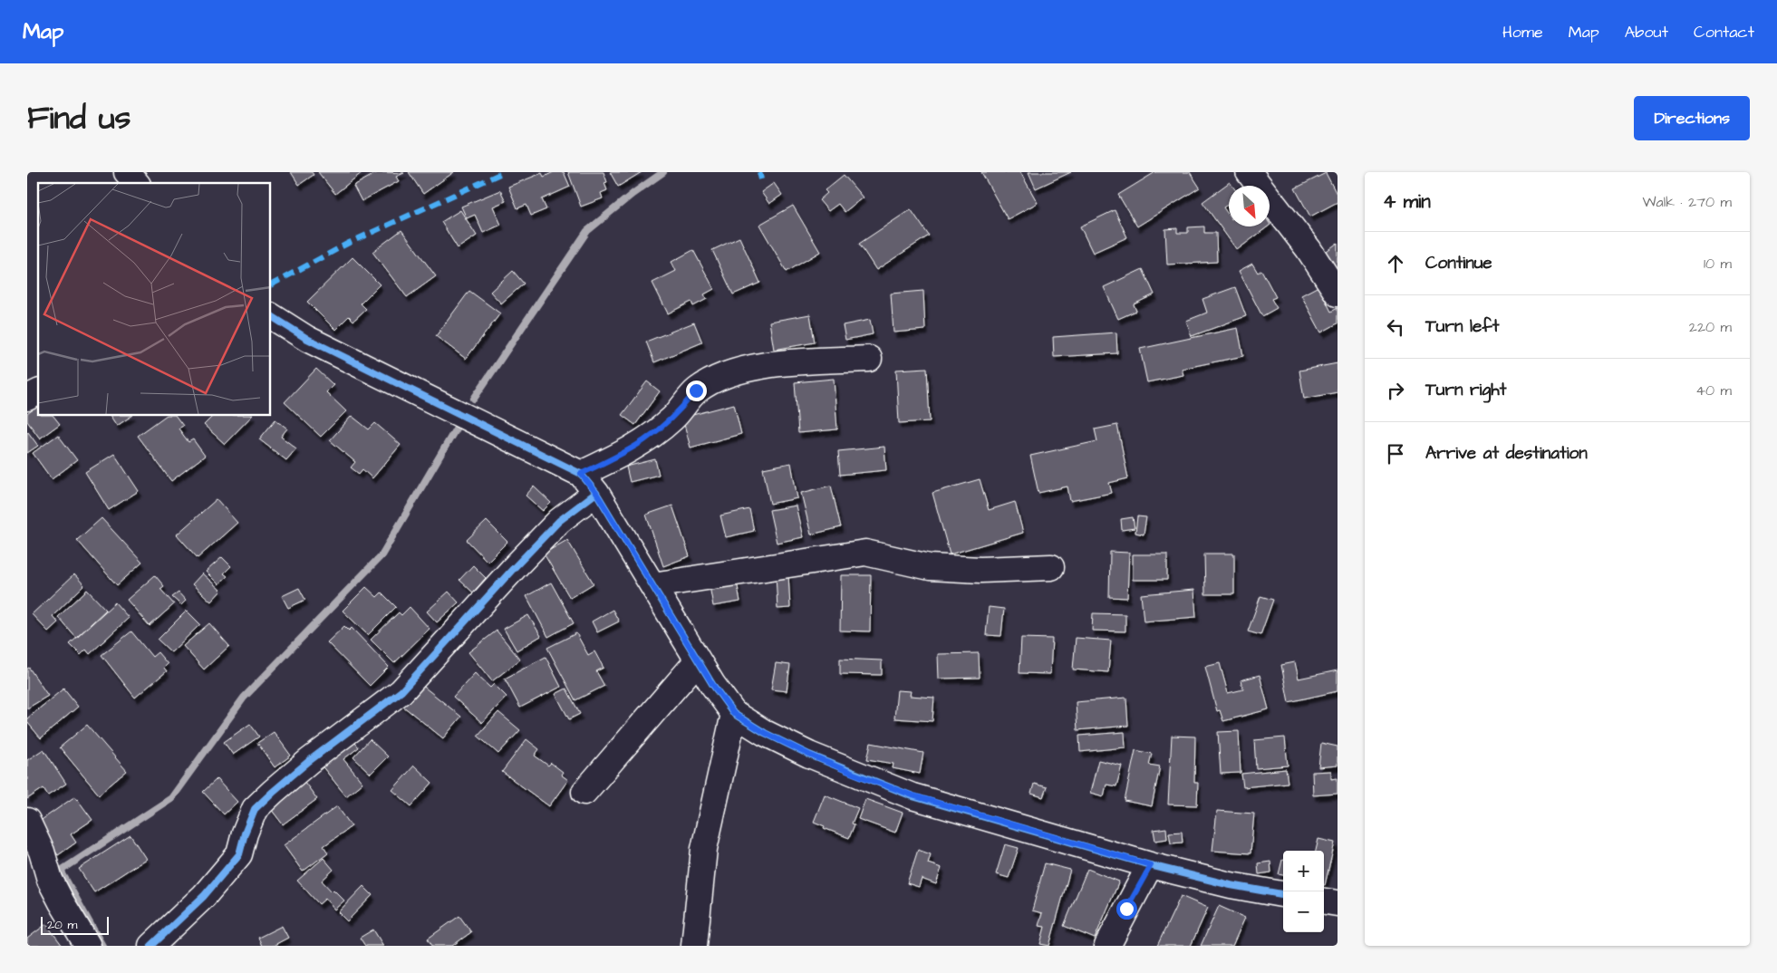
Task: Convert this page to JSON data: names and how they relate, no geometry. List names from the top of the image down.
{
  "scale_bar": "20 m",
  "north": "bottom right",
  "page": {
    "header": "Map",
    "nav": [
      "Home",
      "Map",
      "About",
      "Contact"
    ],
    "title": "Find us",
    "buttons": "Directions",
    "heading": ["4 min", "Walk · 270 m"],
    "list": [
      ["Continue", "10 m"],
      ["Turn left", "220 m"],
      ["Turn right", "40 m"],
      "Arrive at destination"
    ],
    "map_buttons": ["+", "−"],
    "scale": "20 m"
  }
}
